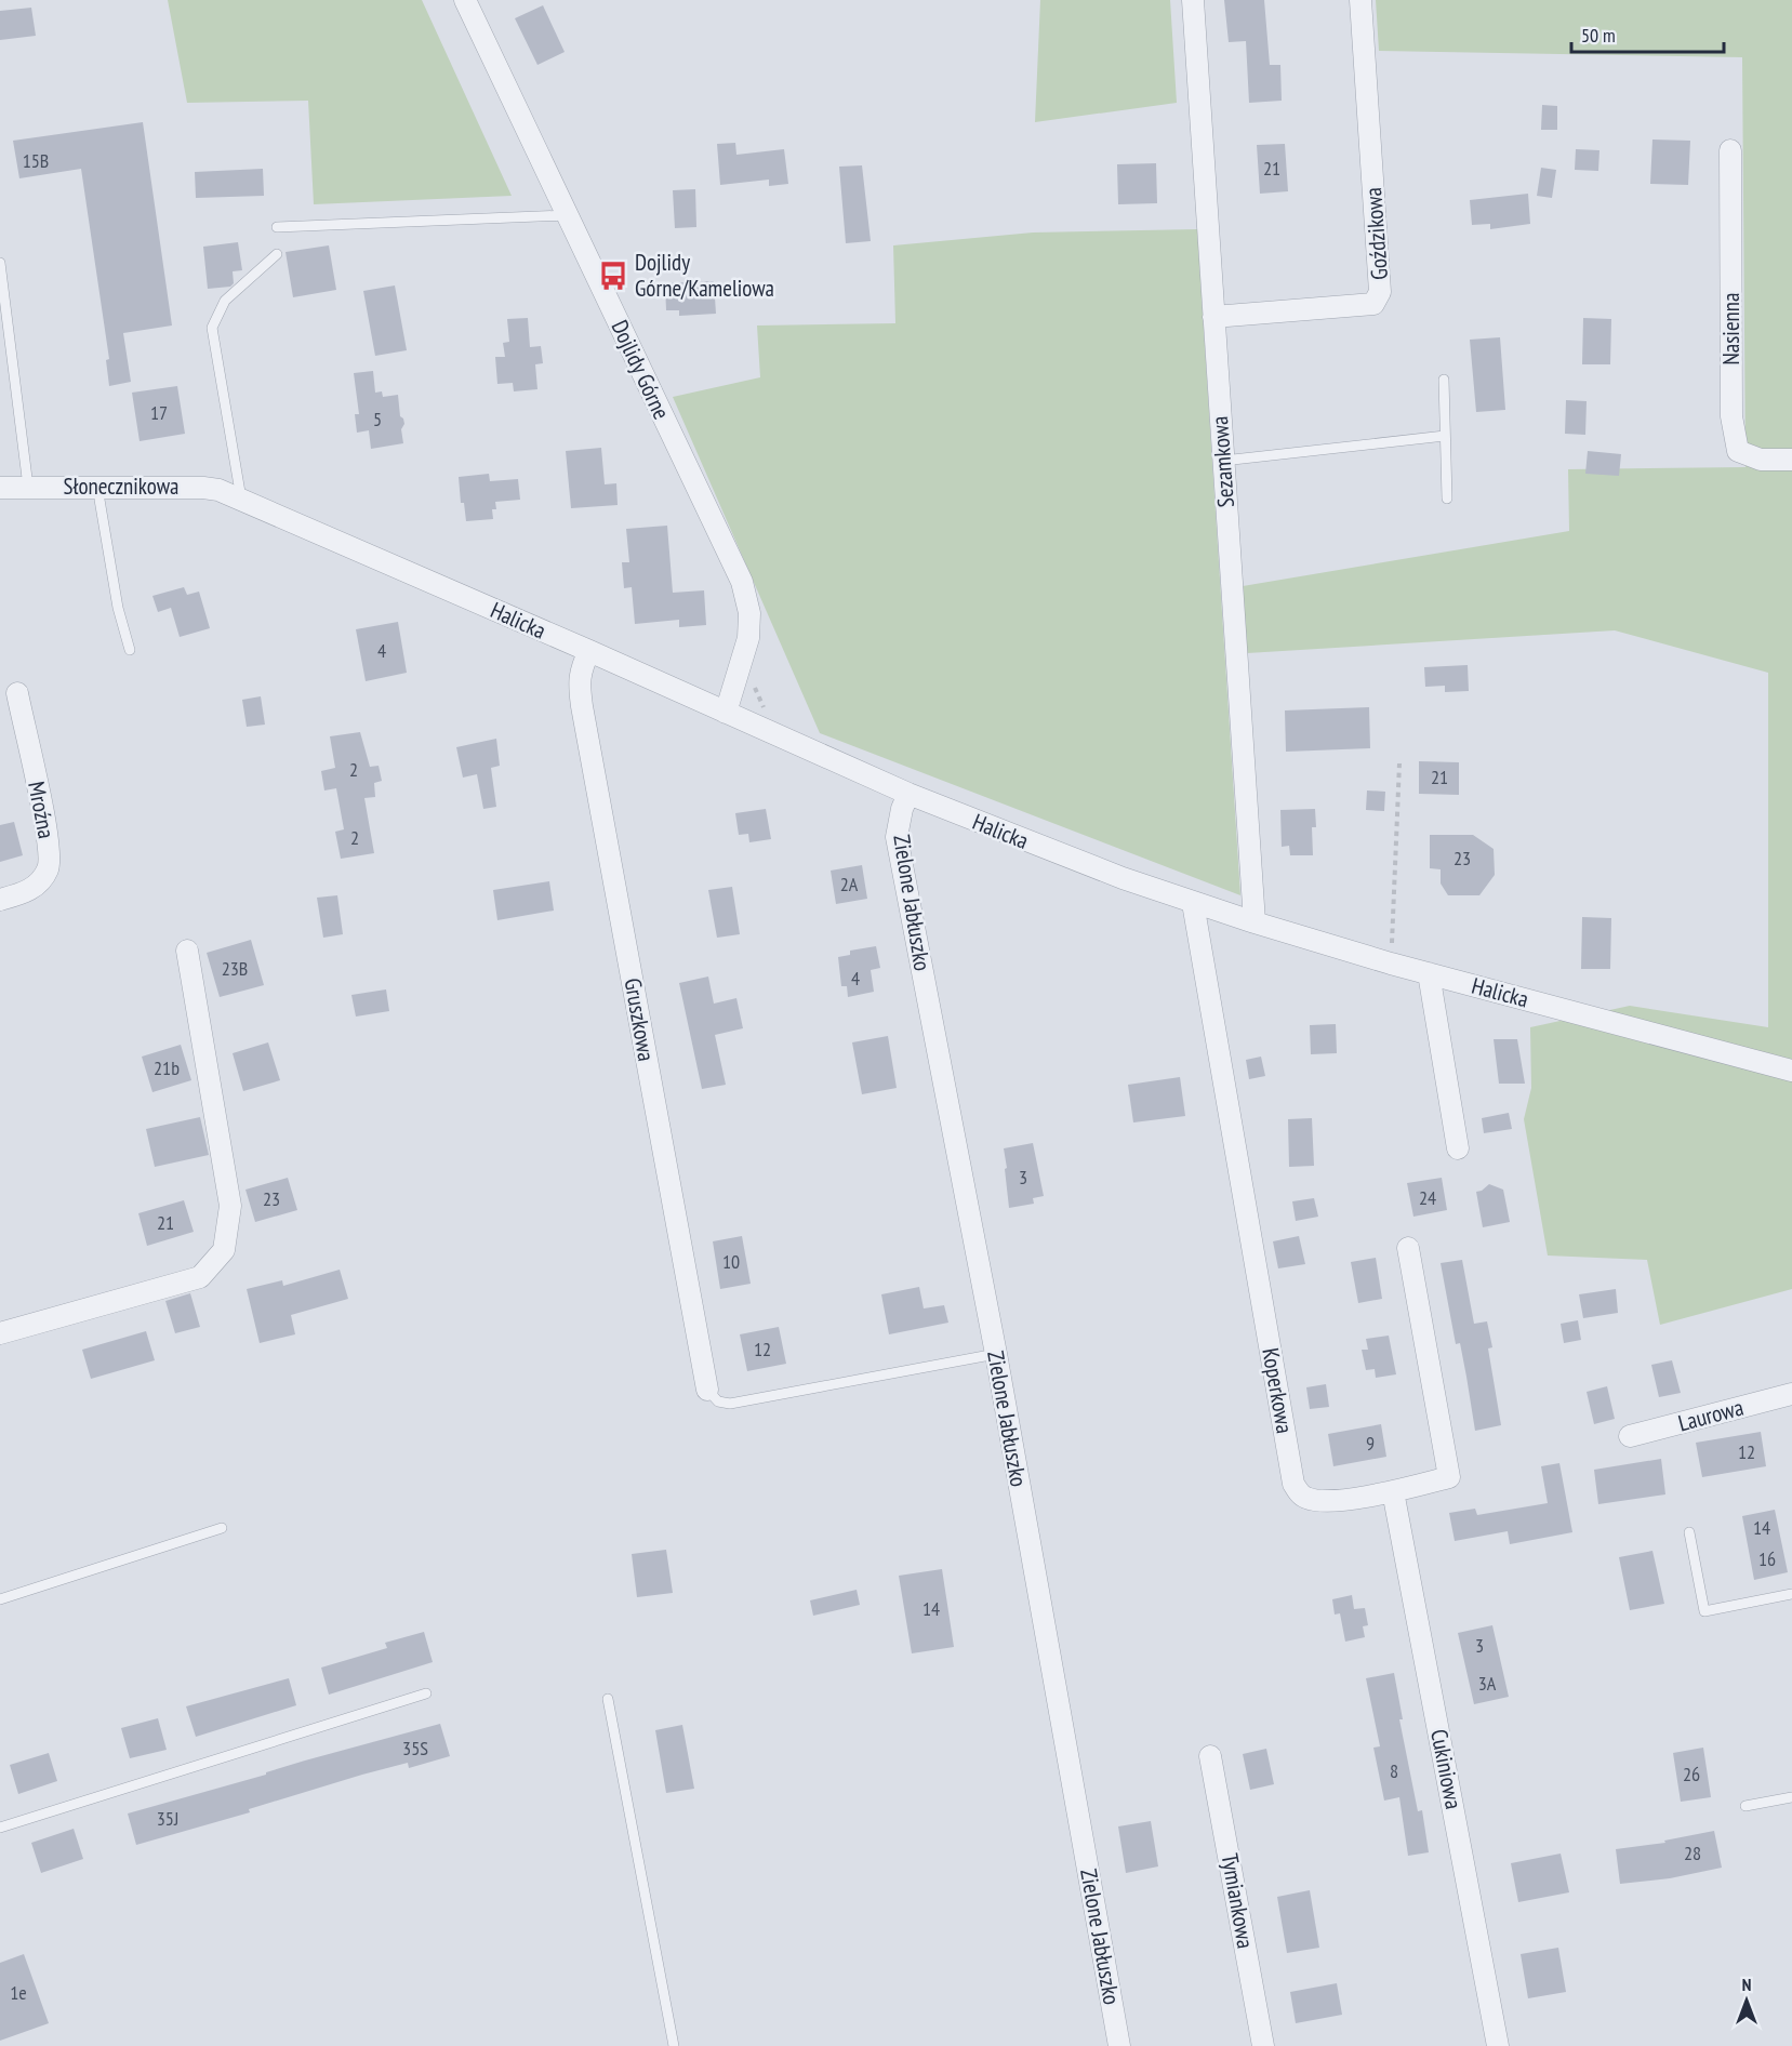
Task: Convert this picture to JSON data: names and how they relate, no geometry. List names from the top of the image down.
{
  "streets": {
    "street": [
      "Goździkowa",
      "Nasienna",
      "Dojlidy Górne",
      "Sezamkowa",
      "Słonecznikowa",
      "Halicka",
      "Mroźna",
      "Zielone Jabłuszko",
      "Gruszkowa",
      "Koperkowa",
      "Laurowa",
      "Cukiniowa",
      "Tymiankowa"
    ]
  },
  "crossings": [
    ["Goździkowa", "Sezamkowa"],
    ["Dojlidy Górne", "Halicka"],
    ["Sezamkowa", "Halicka"],
    ["Słonecznikowa", "Halicka"],
    ["Halicka", "Zielone Jabłuszko"],
    ["Halicka", "Gruszkowa"],
    ["Halicka", "Koperkowa"],
    ["Koperkowa", "Cukiniowa"]
  ],
  "places": {
    "bus stop": ["Dojlidy Górne/Kameliowa"]
  },
  "house_numbers": [
    "15B",
    "21",
    "17",
    "5",
    "4",
    "2",
    "21",
    "2",
    "23",
    "2A",
    "23B",
    "4",
    "21b",
    "3",
    "24",
    "23",
    "21",
    "10",
    "12",
    "9",
    "12",
    "14",
    "16",
    "14",
    "3",
    "3A",
    "35S",
    "8",
    "26",
    "35J",
    "28",
    "1e"
  ],
  "scale_bar": "50 m",
  "north": "top"
}
